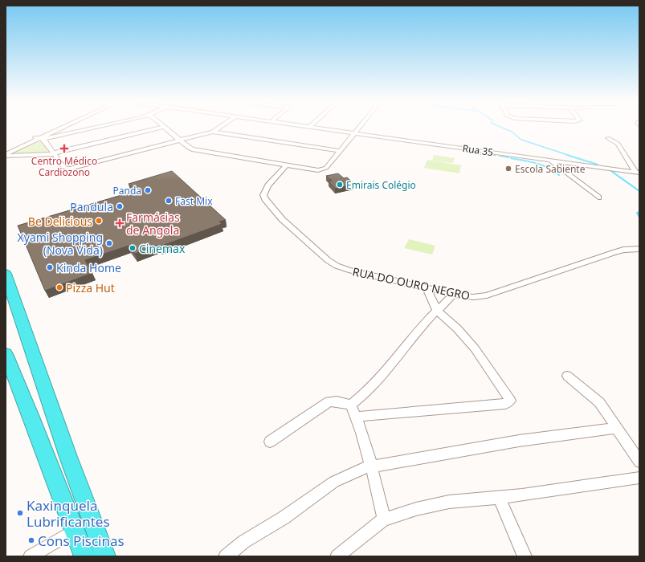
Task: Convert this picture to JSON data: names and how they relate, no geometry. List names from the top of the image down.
{
  "streets": {
    "street": ["Rua 35", "RUA DO OURO NEGRO"]
  },
  "places": {
    "health": ["Centro Médico Cardiozono", "Farmácias de Angola"],
    "other": [
      "Escola Sabiente",
      "Emirais Colégio",
      "Panda",
      "Fast Mix",
      "Pandula",
      "Be Delicious",
      "Xyami Shopping (Nova Vida)",
      "Cinemax",
      "Kinda Home",
      "Pizza Hut",
      "Kaxinquela Lubrificantes",
      "Cons Piscinas"
    ]
  }
}
